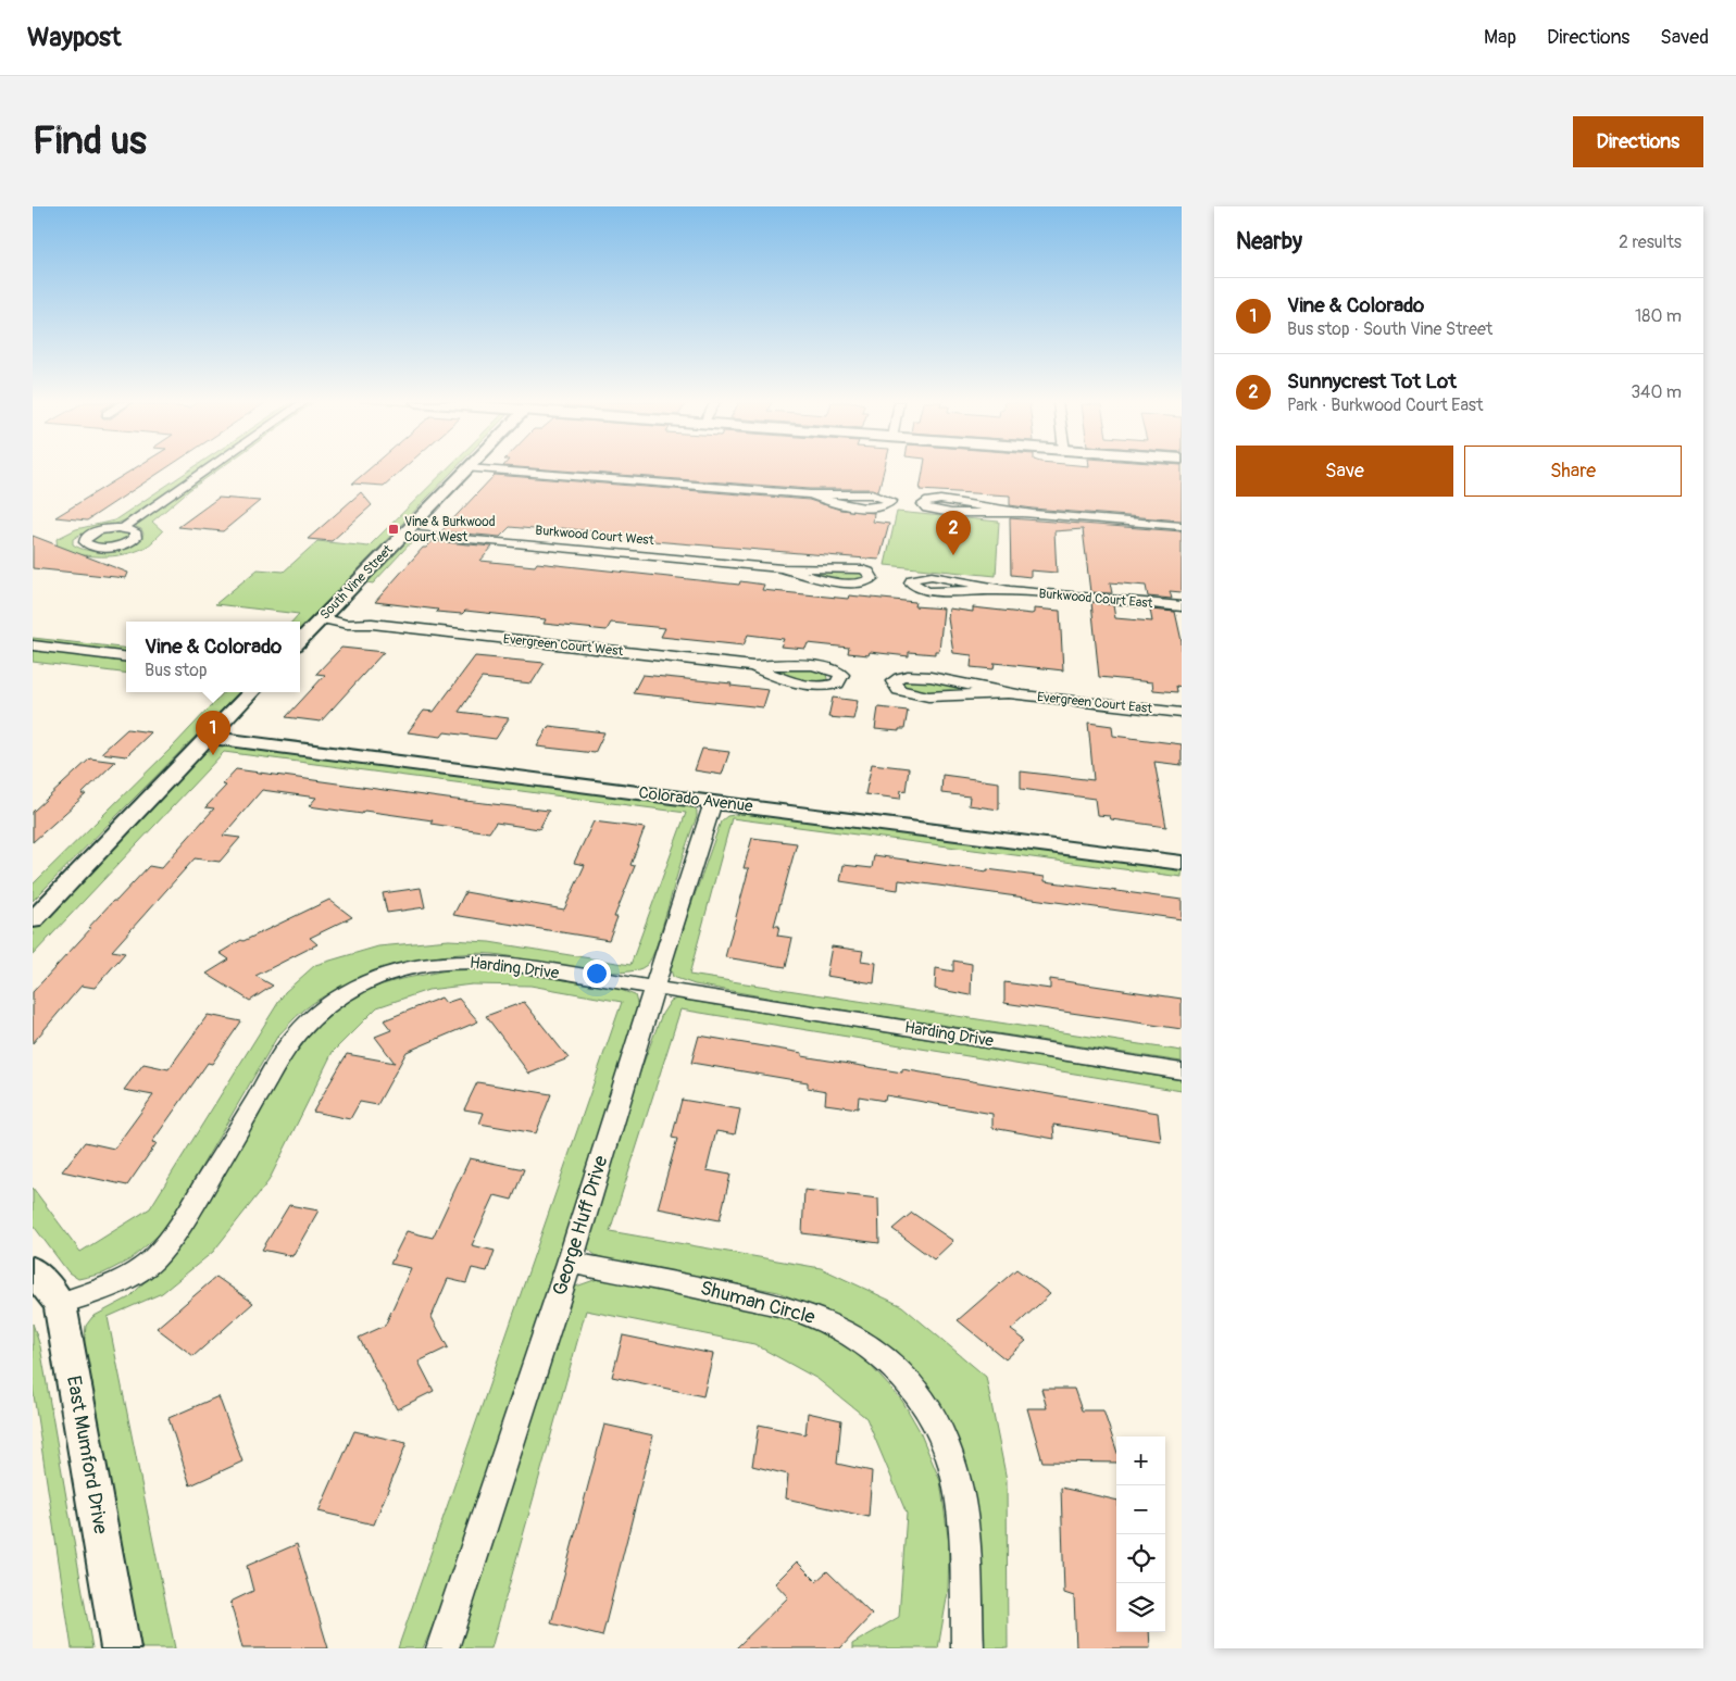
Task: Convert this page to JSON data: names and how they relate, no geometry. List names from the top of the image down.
{
  "streets": {
    "street": [
      "Burkwood Court West",
      "South Vine Street",
      "Burkwood Court East",
      "Evergreen Court West",
      "Evergreen Court East",
      "Colorado Avenue",
      "Harding Drive",
      "George Huff Drive",
      "Shuman Circle",
      "East Mumford Drive"
    ]
  },
  "crossings": [
    ["Burkwood Court West", "South Vine Street"],
    ["South Vine Street", "Evergreen Court West"],
    ["Colorado Avenue", "George Huff Drive"],
    ["Harding Drive", "George Huff Drive"],
    ["Harding Drive", "East Mumford Drive"],
    ["George Huff Drive", "Shuman Circle"]
  ],
  "places": {
    "transit": ["Vine & Burkwood Court West"]
  },
  "page": {
    "header": "Waypost",
    "nav": ["Map", "Directions", "Saved"],
    "buttons": [
      "Directions",
      ["Save", "Share"]
    ],
    "title": "Find us",
    "heading": ["Nearby", "2 results"],
    "list": [
      {
        "mark": "1",
        "name": "Vine & Colorado",
        "note": "Bus stop · South Vine Street",
        "value": "180 m"
      },
      {
        "mark": "2",
        "name": "Sunnycrest Tot Lot",
        "note": "Park · Burkwood Court East",
        "value": "340 m"
      }
    ],
    "pins": ["2", "1"],
    "popup": ["Vine & Colorado", "Bus stop"],
    "map_buttons": ["+", "−"]
  }
}
